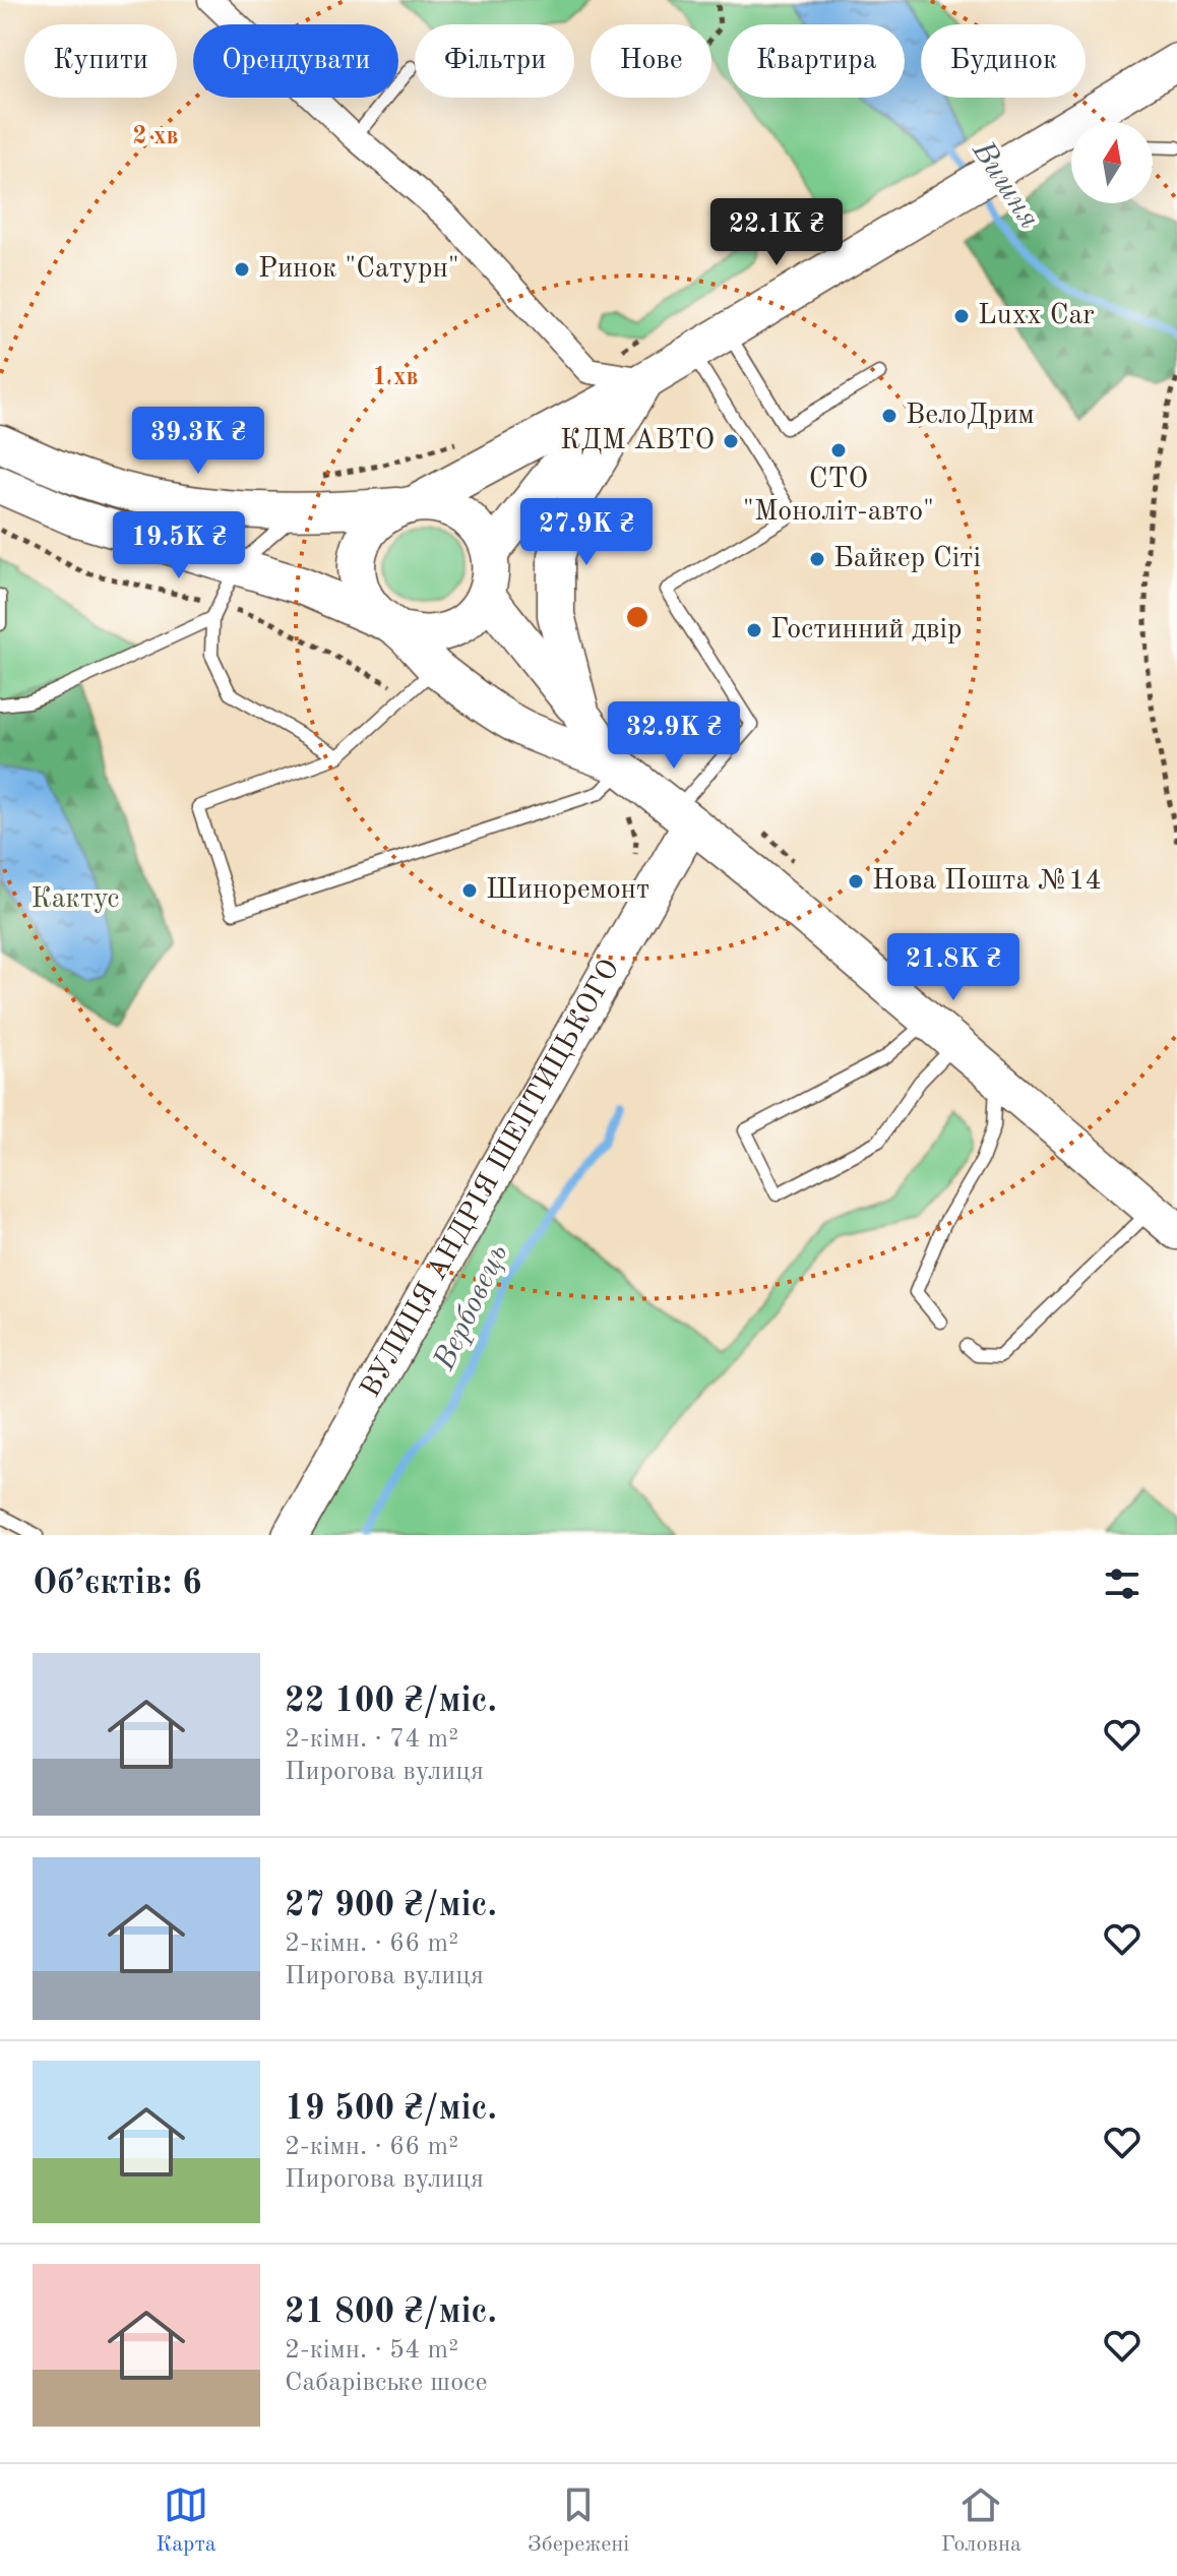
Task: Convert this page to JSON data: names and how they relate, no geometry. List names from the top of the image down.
{
  "streets": {
    "street": ["ВУЛИЦЯ АНДРІЯ ШЕПТИЦЬКОГО"]
  },
  "water": ["Вишня", "Вербовець"],
  "parks": ["Кактус"],
  "places": [
    "Ринок \"Сатурн\"",
    "Luxx Car",
    "ВелоДрим",
    "КДМ АВТО",
    "СТО \"Моноліт-авто\"",
    "Байкер Сіті",
    "Гостинний двір",
    "Нова Пошта №14",
    "Шиноремонт"
  ],
  "north": "top",
  "page": {
    "chip": [
      "Купити",
      "Орендувати",
      "Фільтри",
      "Нове",
      "Квартира",
      "Будинок"
    ],
    "price": [
      "22.1K ₴",
      "39.3K ₴",
      "27.9K ₴",
      "19.5K ₴",
      "32.9K ₴",
      "21.8K ₴"
    ],
    "heading": "Об’єктів: 6",
    "list": [
      {
        "name": "22 100 ₴/міс.",
        "note": "2-кімн. · 74 m² · Пирогова вулиця"
      },
      {
        "name": "27 900 ₴/міс.",
        "note": "2-кімн. · 66 m² · Пирогова вулиця"
      },
      {
        "name": "19 500 ₴/міс.",
        "note": "2-кімн. · 66 m² · Пирогова вулиця"
      },
      {
        "name": "21 800 ₴/міс.",
        "note": "2-кімн. · 54 m² · Сабарівське шосе"
      }
    ],
    "tabs": ["Карта", "Збережені", "Головна"]
  },
  "rings": ["2 хв", "1 хв"]
}
